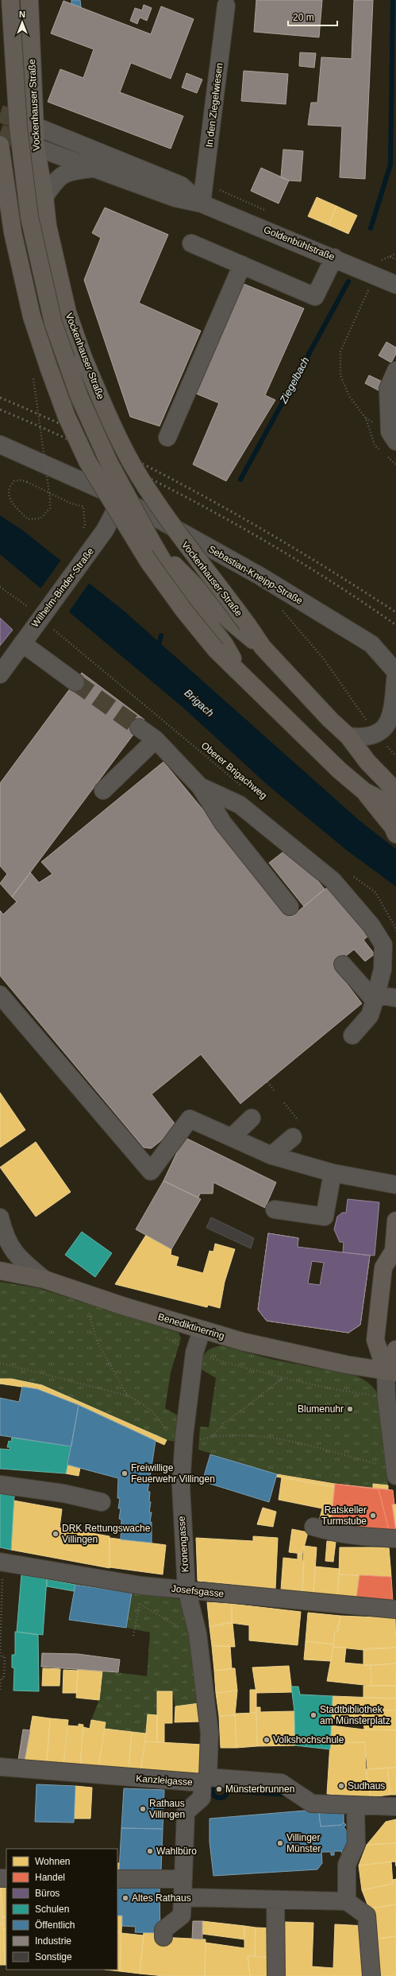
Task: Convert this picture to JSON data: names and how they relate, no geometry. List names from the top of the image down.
{
  "streets": {
    "main road": ["Vockenhauser Straße", "Benediktinerring"],
    "street": [
      "In den Ziegelwiesen",
      "Goldenbühlstraße",
      "Sebastian-Kneipp-Straße",
      "Wilhelm-Binder-Straße",
      "Kronengasse",
      "Josefsgasse",
      "Kanzleigasse"
    ],
    "path": ["Oberer Brigachweg"]
  },
  "crossings": [
    ["Vockenhauser Straße", "Goldenbühlstraße"],
    ["In den Ziegelwiesen", "Goldenbühlstraße"],
    ["Sebastian-Kneipp-Straße", "Wilhelm-Binder-Straße"],
    ["Benediktinerring", "Kronengasse"],
    ["Kronengasse", "Josefsgasse"],
    ["Kronengasse", "Kanzleigasse"]
  ],
  "water": ["Ziegelbach", "Brigach"],
  "places": [
    "Blumenuhr",
    "Freiwillige Feuerwehr Villingen",
    "Ratskeller Turmstube",
    "DRK Rettungswache Villingen",
    "Stadtbibliothek am Münsterplatz",
    "Volkshochschule",
    "Sudhaus",
    "Münsterbrunnen",
    "Rathaus Villingen",
    "Villinger Münster",
    "Wahlbüro",
    "Altes Rathaus"
  ],
  "legend": [
    "Wohnen",
    "Handel",
    "Büros",
    "Schulen",
    "Öffentlich",
    "Industrie",
    "Sonstige"
  ],
  "scale_bar": "20 m",
  "north": "top"
}
